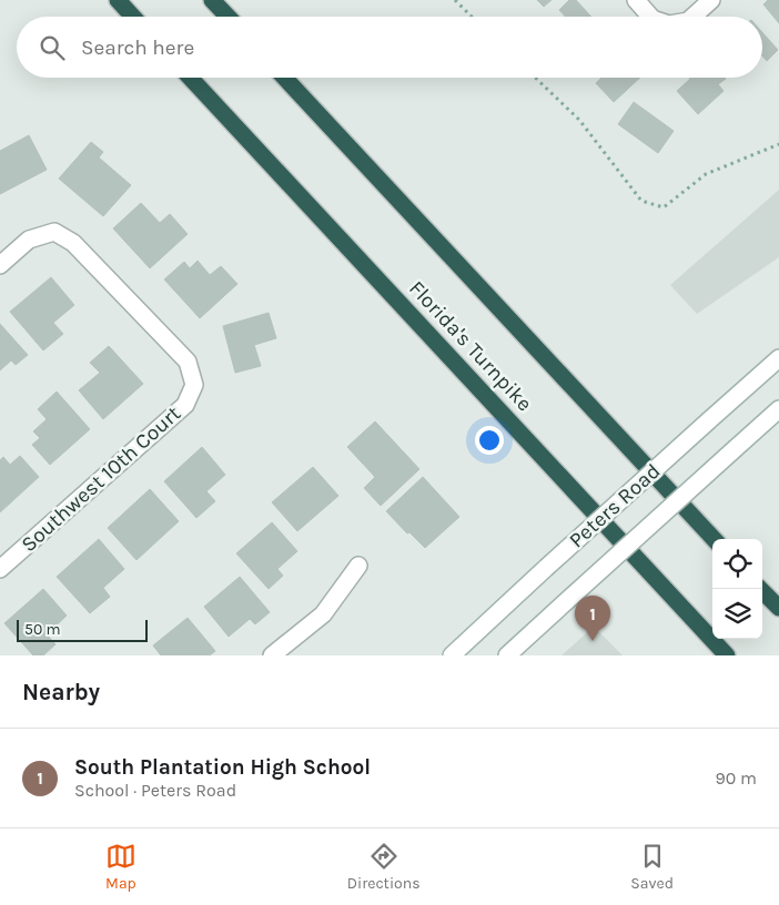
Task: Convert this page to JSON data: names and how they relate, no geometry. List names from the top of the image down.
{
  "streets": {
    "highway": ["Florida's Turnpike"],
    "main road": ["Southwest 10th Court", "Peters Road"]
  },
  "scale_bar": "50 m",
  "page": {
    "search": "Search here",
    "pins": "1",
    "scale": "50 m",
    "heading": "Nearby",
    "list": [
      {
        "mark": "1",
        "name": "South Plantation High School",
        "note": "School · Peters Road",
        "value": "90 m"
      }
    ],
    "nav": ["Map", "Directions", "Saved"]
  }
}
